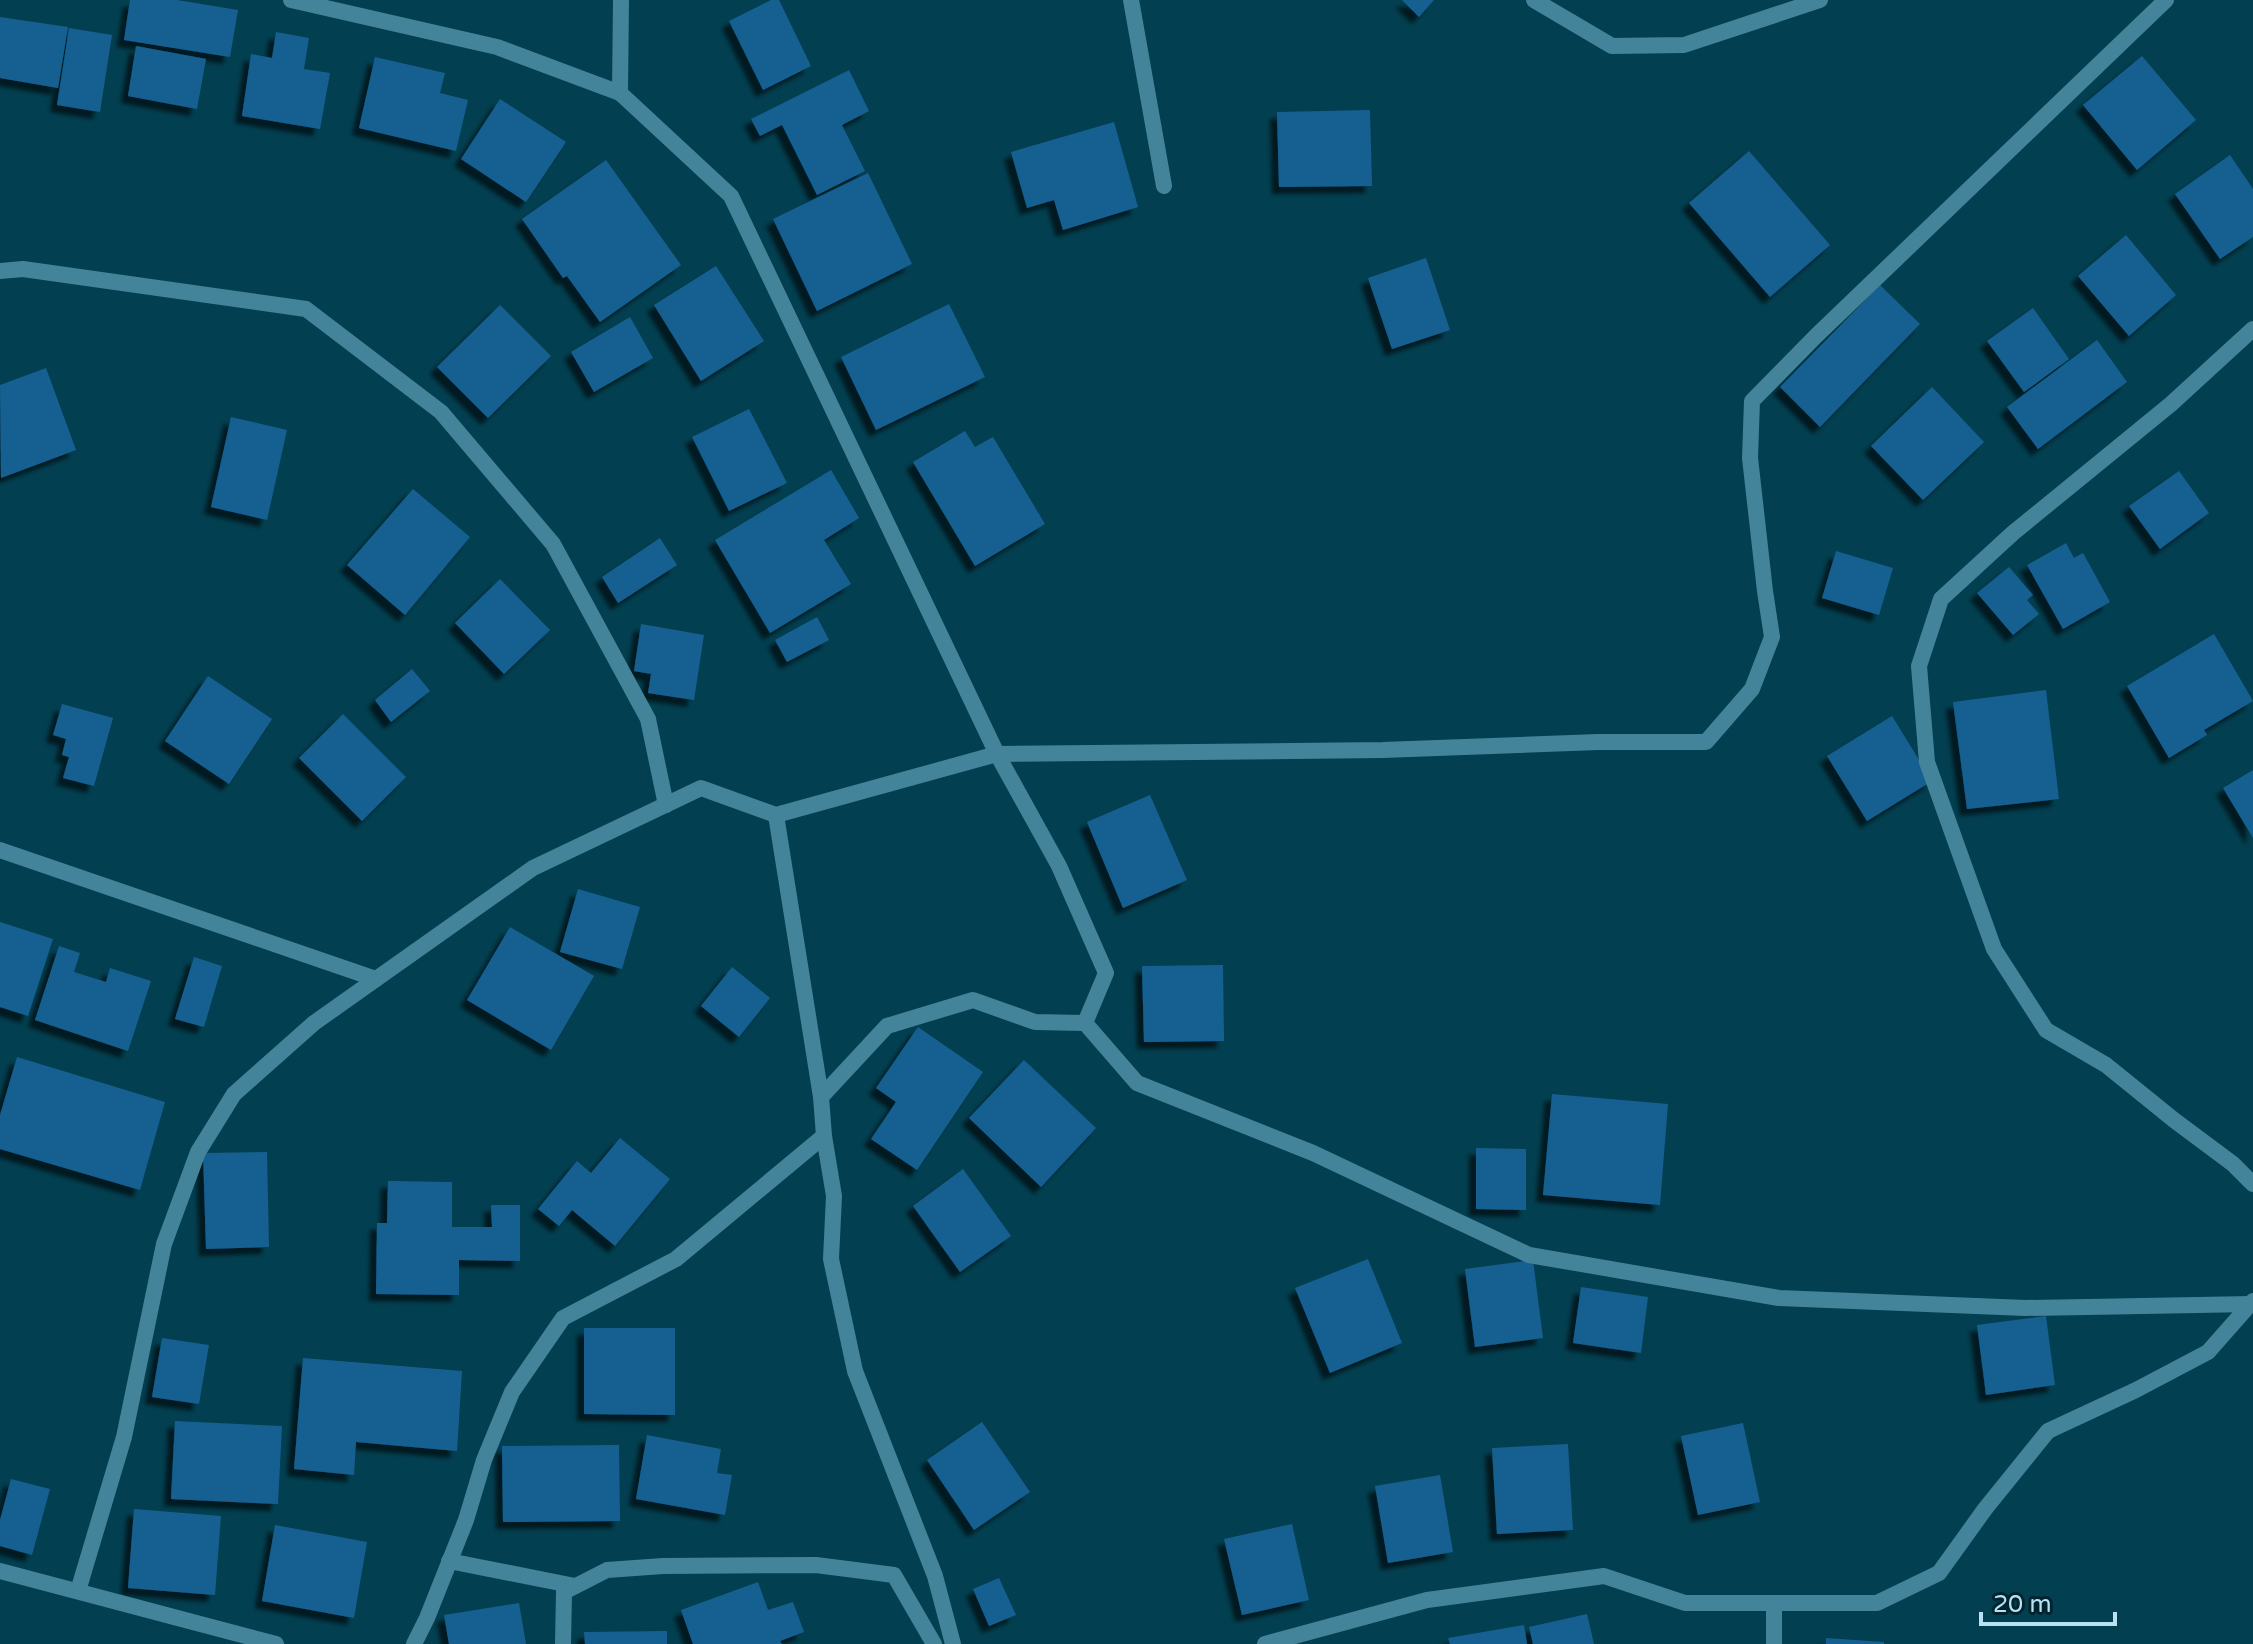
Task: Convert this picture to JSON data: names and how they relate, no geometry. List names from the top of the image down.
{
  "scale_bar": "20 m"
}
